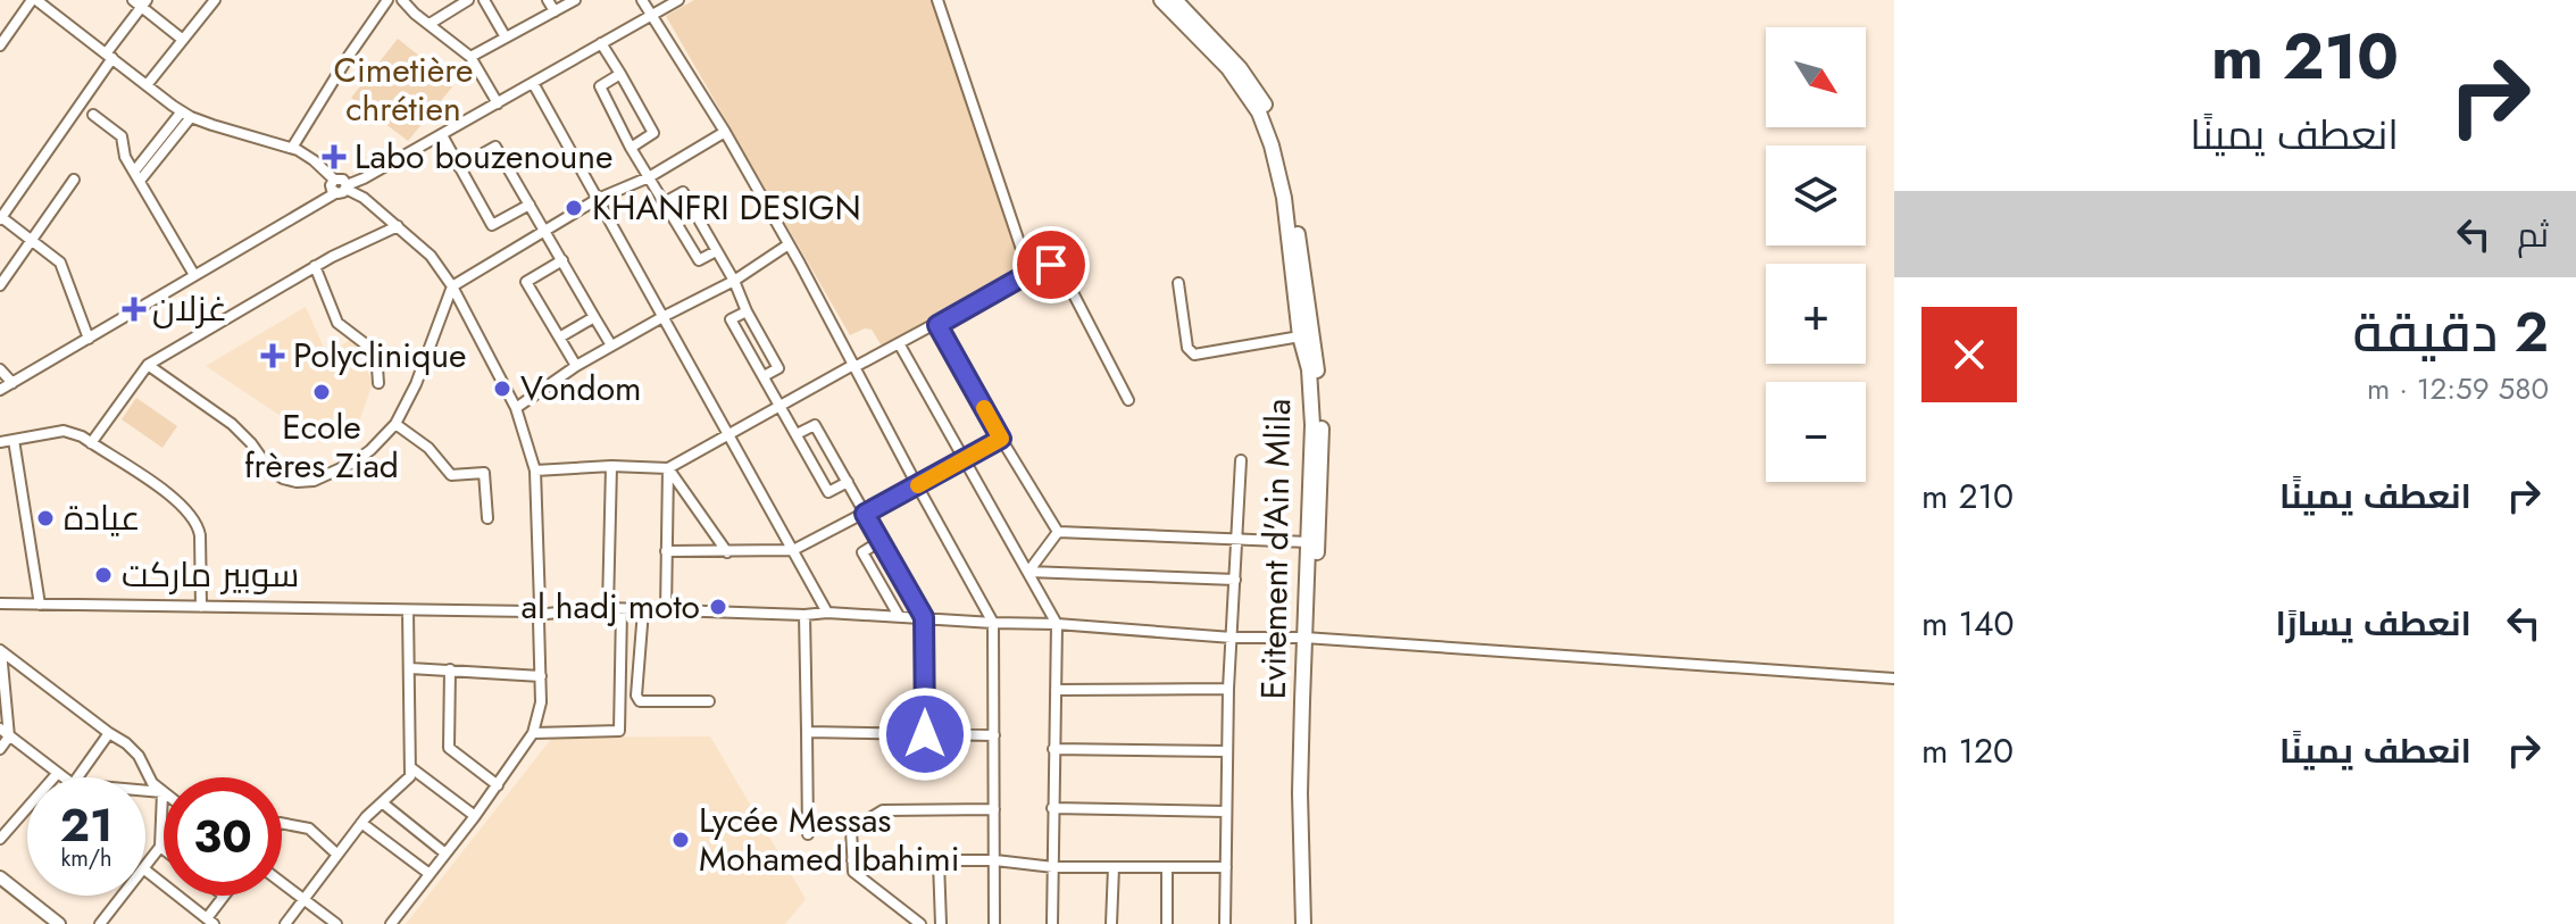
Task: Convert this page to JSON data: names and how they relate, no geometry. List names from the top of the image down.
{
  "streets": {
    "highway": ["Evitement d'Ain Mlila"]
  },
  "parks": ["Cimetière chrétien"],
  "places": {
    "health": ["Labo bouzenoune", "غزلان", "Polyclinique"],
    "other": [
      "KHANFRI DESIGN",
      "Vondom",
      "Ecole frères Ziad",
      "عيادة",
      "سوبير ماركت",
      "al hadj moto",
      "Lycée Messas Mohamed Ibahimi"
    ]
  },
  "north": "bottom right",
  "page": {
    "turn": ["210 m", "انعطف يمينًا"],
    "map_buttons": ["+", "−"],
    "then": "ثم",
    "heading": ["2 دقيقة", "580 m · 12:59"],
    "list": [
      {
        "name": "انعطف يمينًا",
        "value": "210 m"
      },
      {
        "name": "انعطف يسارًا",
        "value": "140 m"
      },
      {
        "name": "انعطف يمينًا",
        "value": "120 m"
      }
    ],
    "speed": "21 km/h",
    "limit": "30"
  }
}
